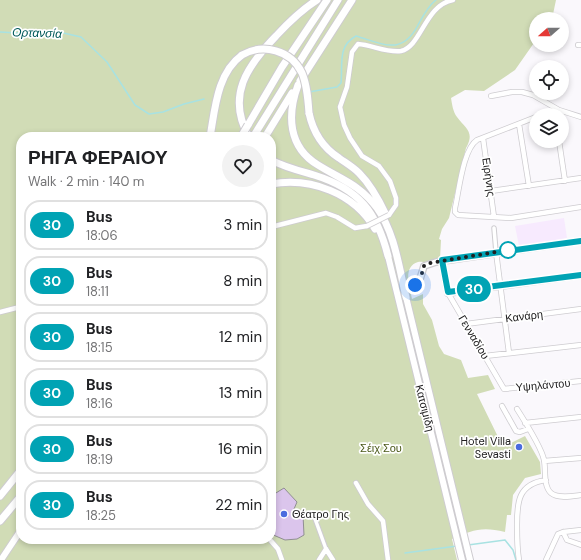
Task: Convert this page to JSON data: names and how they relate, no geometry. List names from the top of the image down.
{
  "streets": {
    "main road": ["Κατσιμίδη"],
    "street": [
      "Ειρήνης",
      "Κανάρη",
      "Γενναδίου",
      "Υψηλάντου"
    ]
  },
  "crossings": [
    ["Κανάρη", "Γενναδίου"],
    ["Γενναδίου", "Υψηλάντου"]
  ],
  "water": ["Ορτανσία"],
  "parks": ["Σέιχ Σου"],
  "places": ["Hotel Villa Sevasti", "Θέατρο Γης"],
  "lines": ["bus line 30"],
  "north": "left",
  "page": {
    "on_map": "30",
    "heading": ["ΡΗΓΑ ΦΕΡΑΙΟΥ", "Walk · 2 min · 140 m"],
    "list": [
      {
        "mark": "30",
        "name": "Bus",
        "note": "18:06",
        "value": "3 min"
      },
      {
        "mark": "30",
        "name": "Bus",
        "note": "18:11",
        "value": "8 min"
      },
      {
        "mark": "30",
        "name": "Bus",
        "note": "18:15",
        "value": "12 min"
      },
      {
        "mark": "30",
        "name": "Bus",
        "note": "18:16",
        "value": "13 min"
      },
      {
        "mark": "30",
        "name": "Bus",
        "note": "18:19",
        "value": "16 min"
      },
      {
        "mark": "30",
        "name": "Bus",
        "note": "18:25",
        "value": "22 min"
      }
    ]
  }
}
